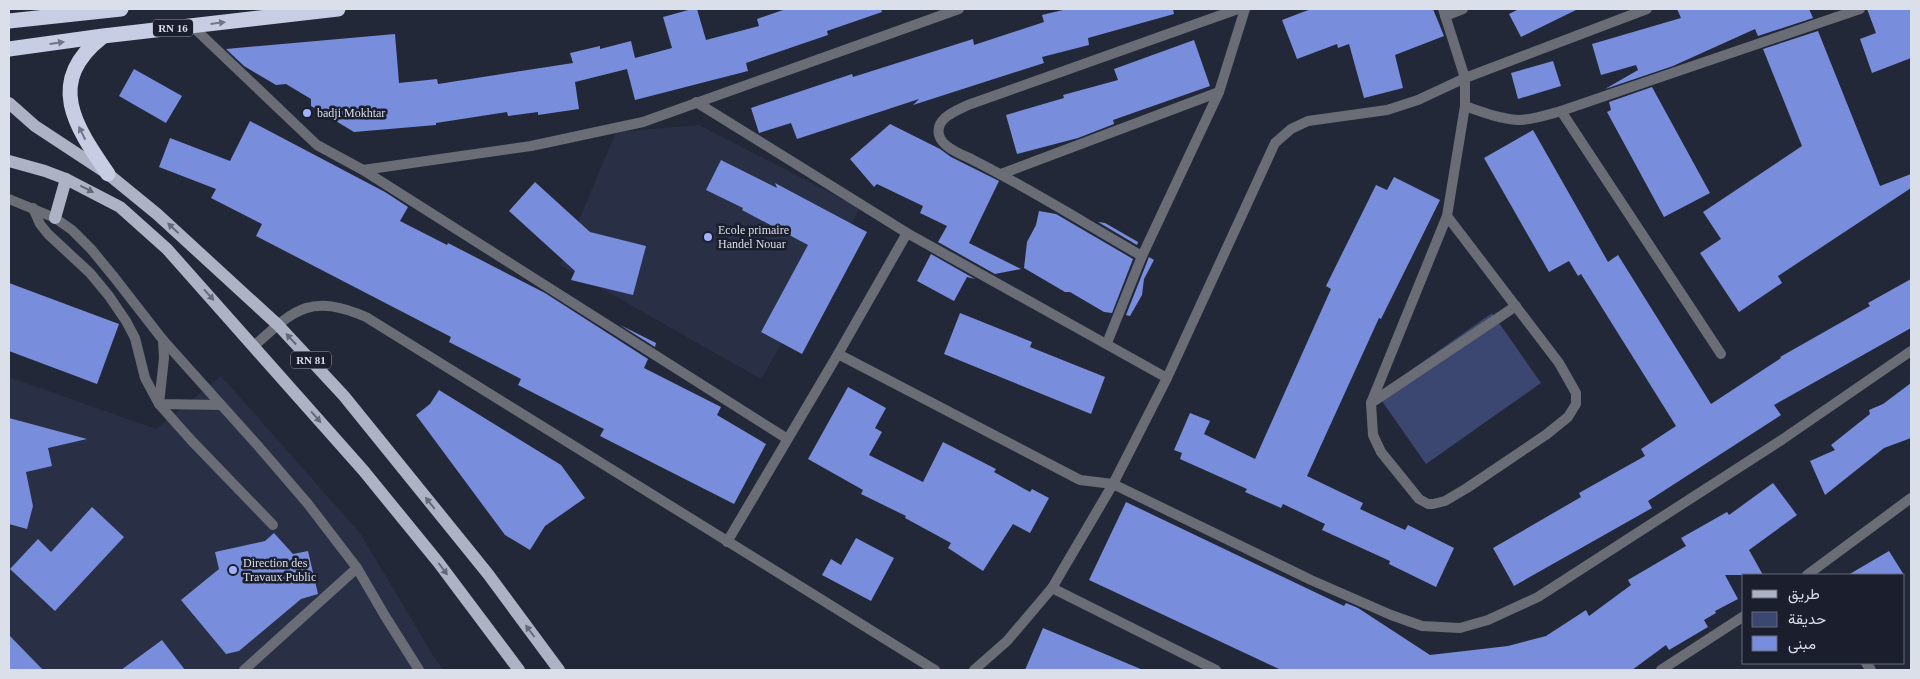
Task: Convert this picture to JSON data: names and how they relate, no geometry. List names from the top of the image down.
{
  "streets": {
    "highway": ["RN 16"],
    "main road": ["RN 81"]
  },
  "places": ["badji Mokhtar", "Ecole primaire Handel Nouar", "Direction des Travaux Public"],
  "legend": ["طريق", "حديقة", "مبنى"]
}
